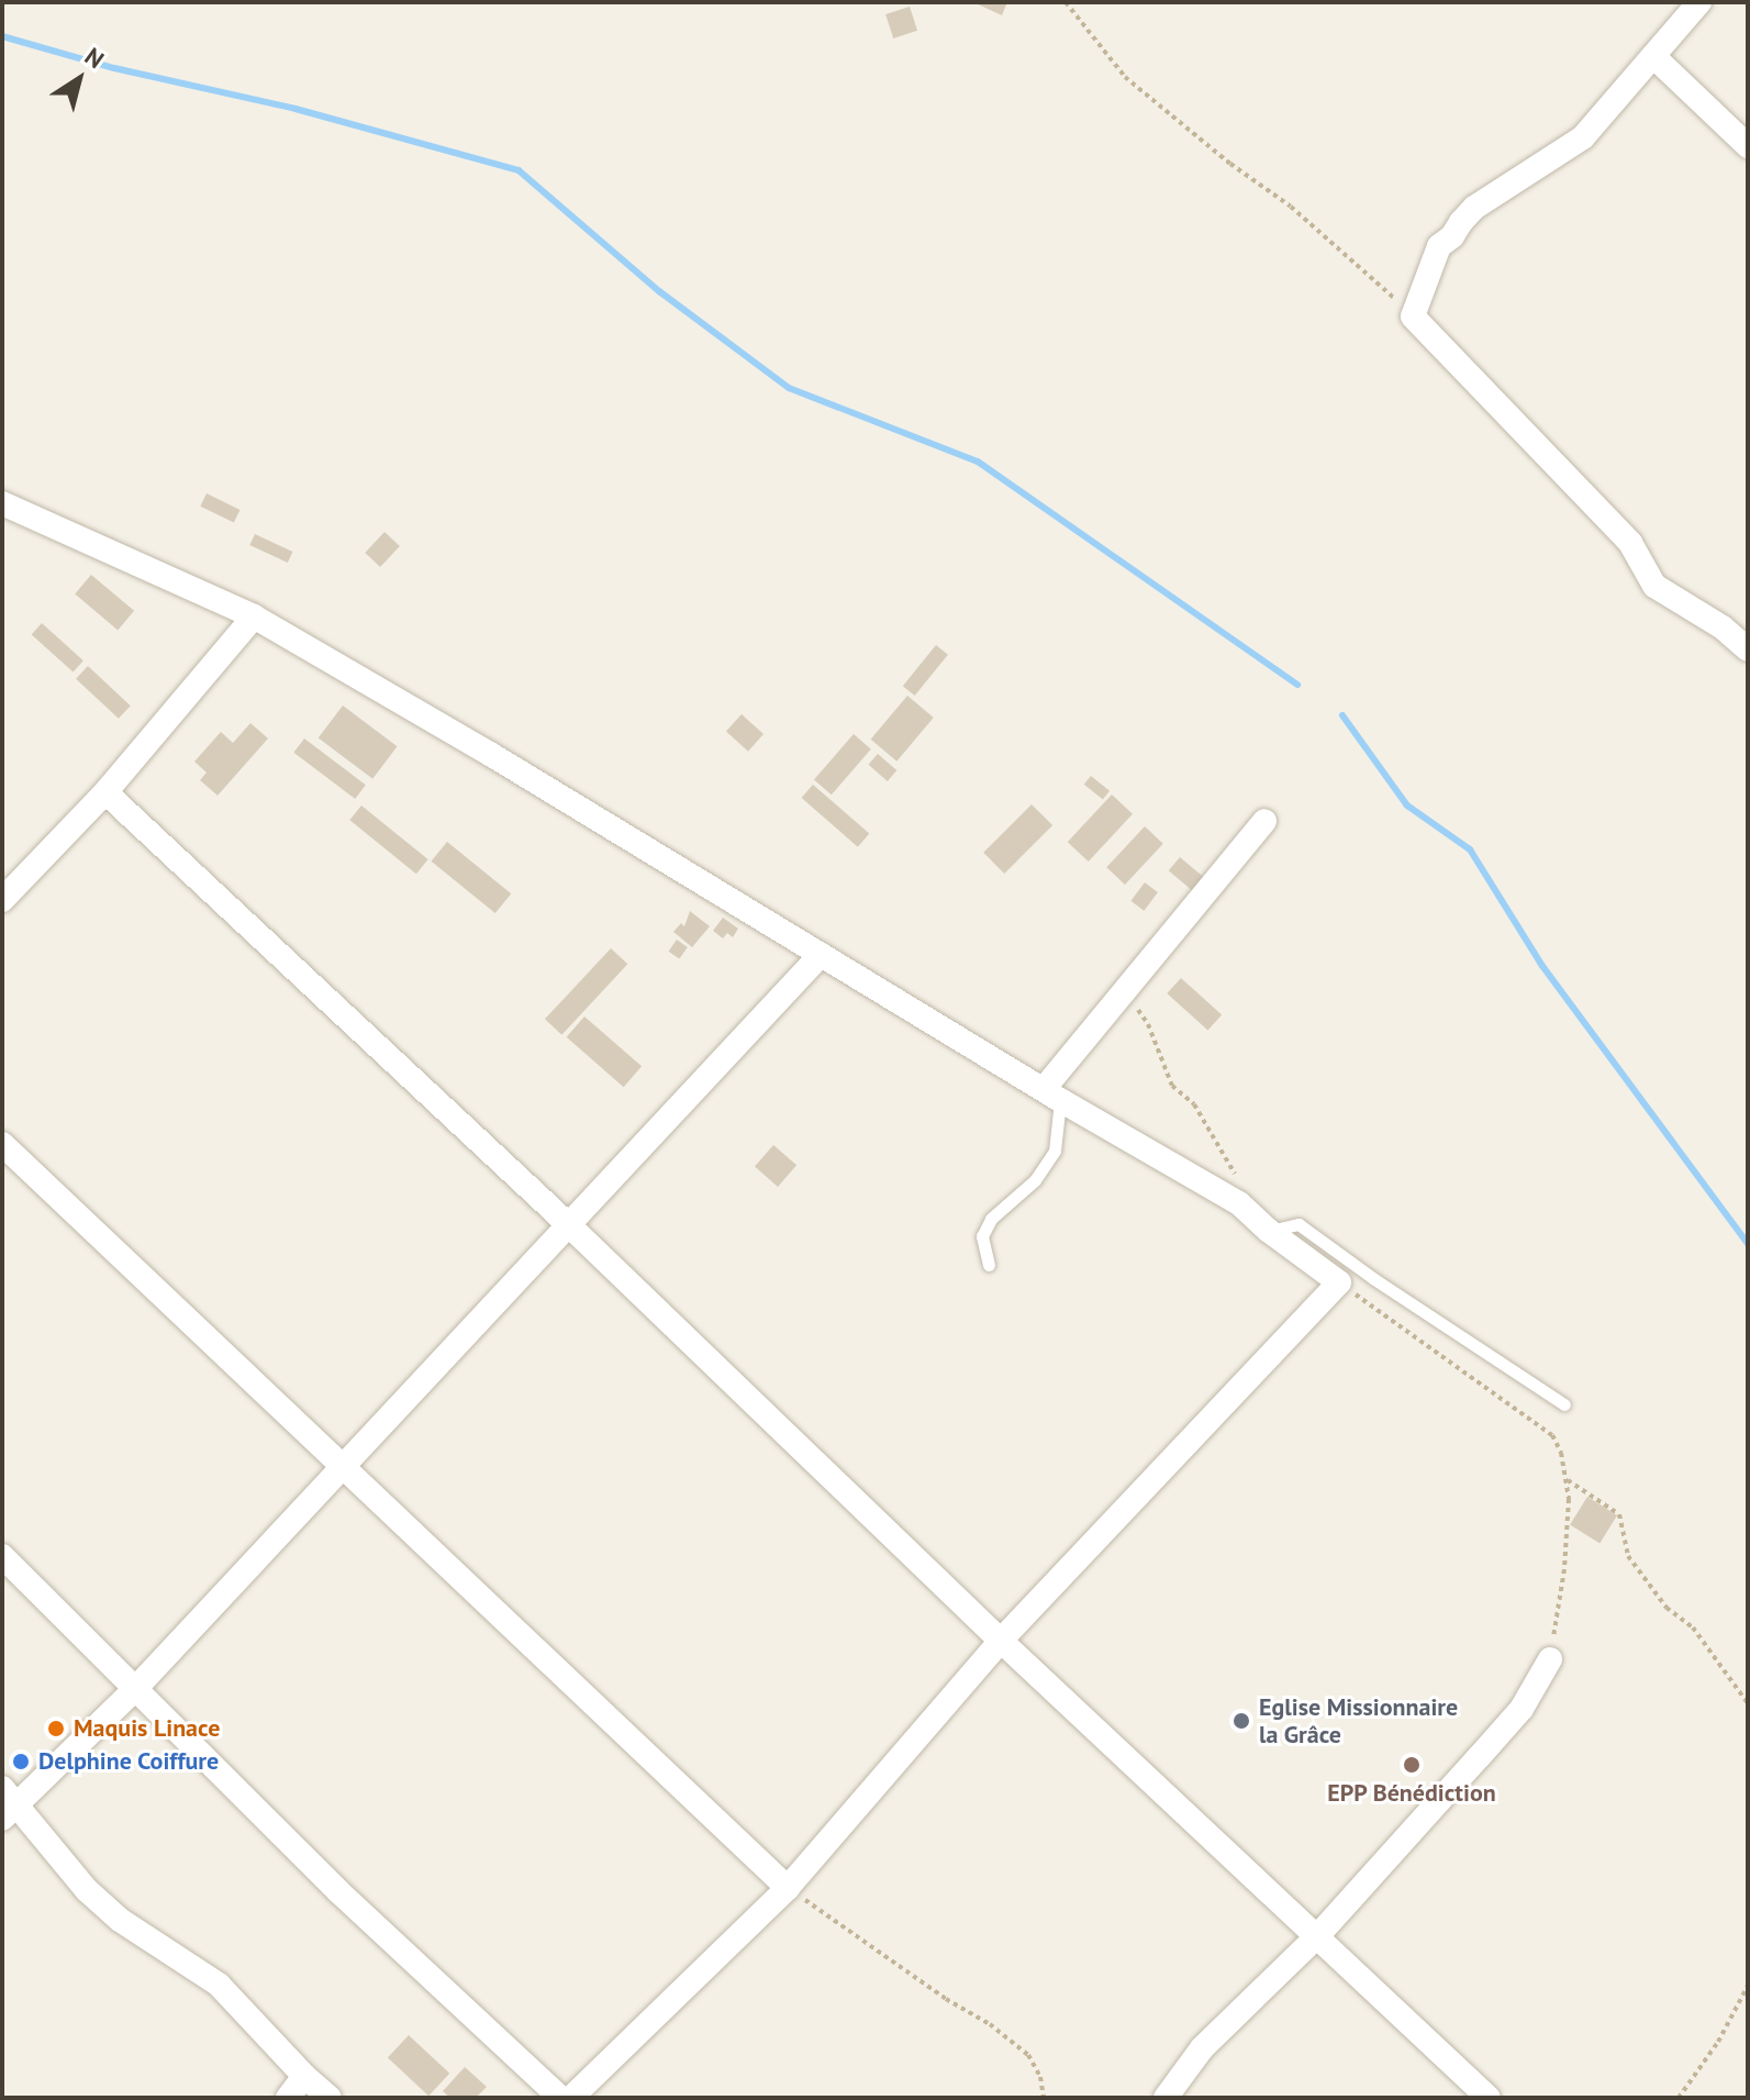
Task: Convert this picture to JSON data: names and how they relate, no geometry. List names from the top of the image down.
{
  "places": [
    "Eglise Missionnaire la Grâce",
    "Maquis Linace",
    "Delphine Coiffure",
    "EPP Bénédiction"
  ],
  "north": "top right"
}
